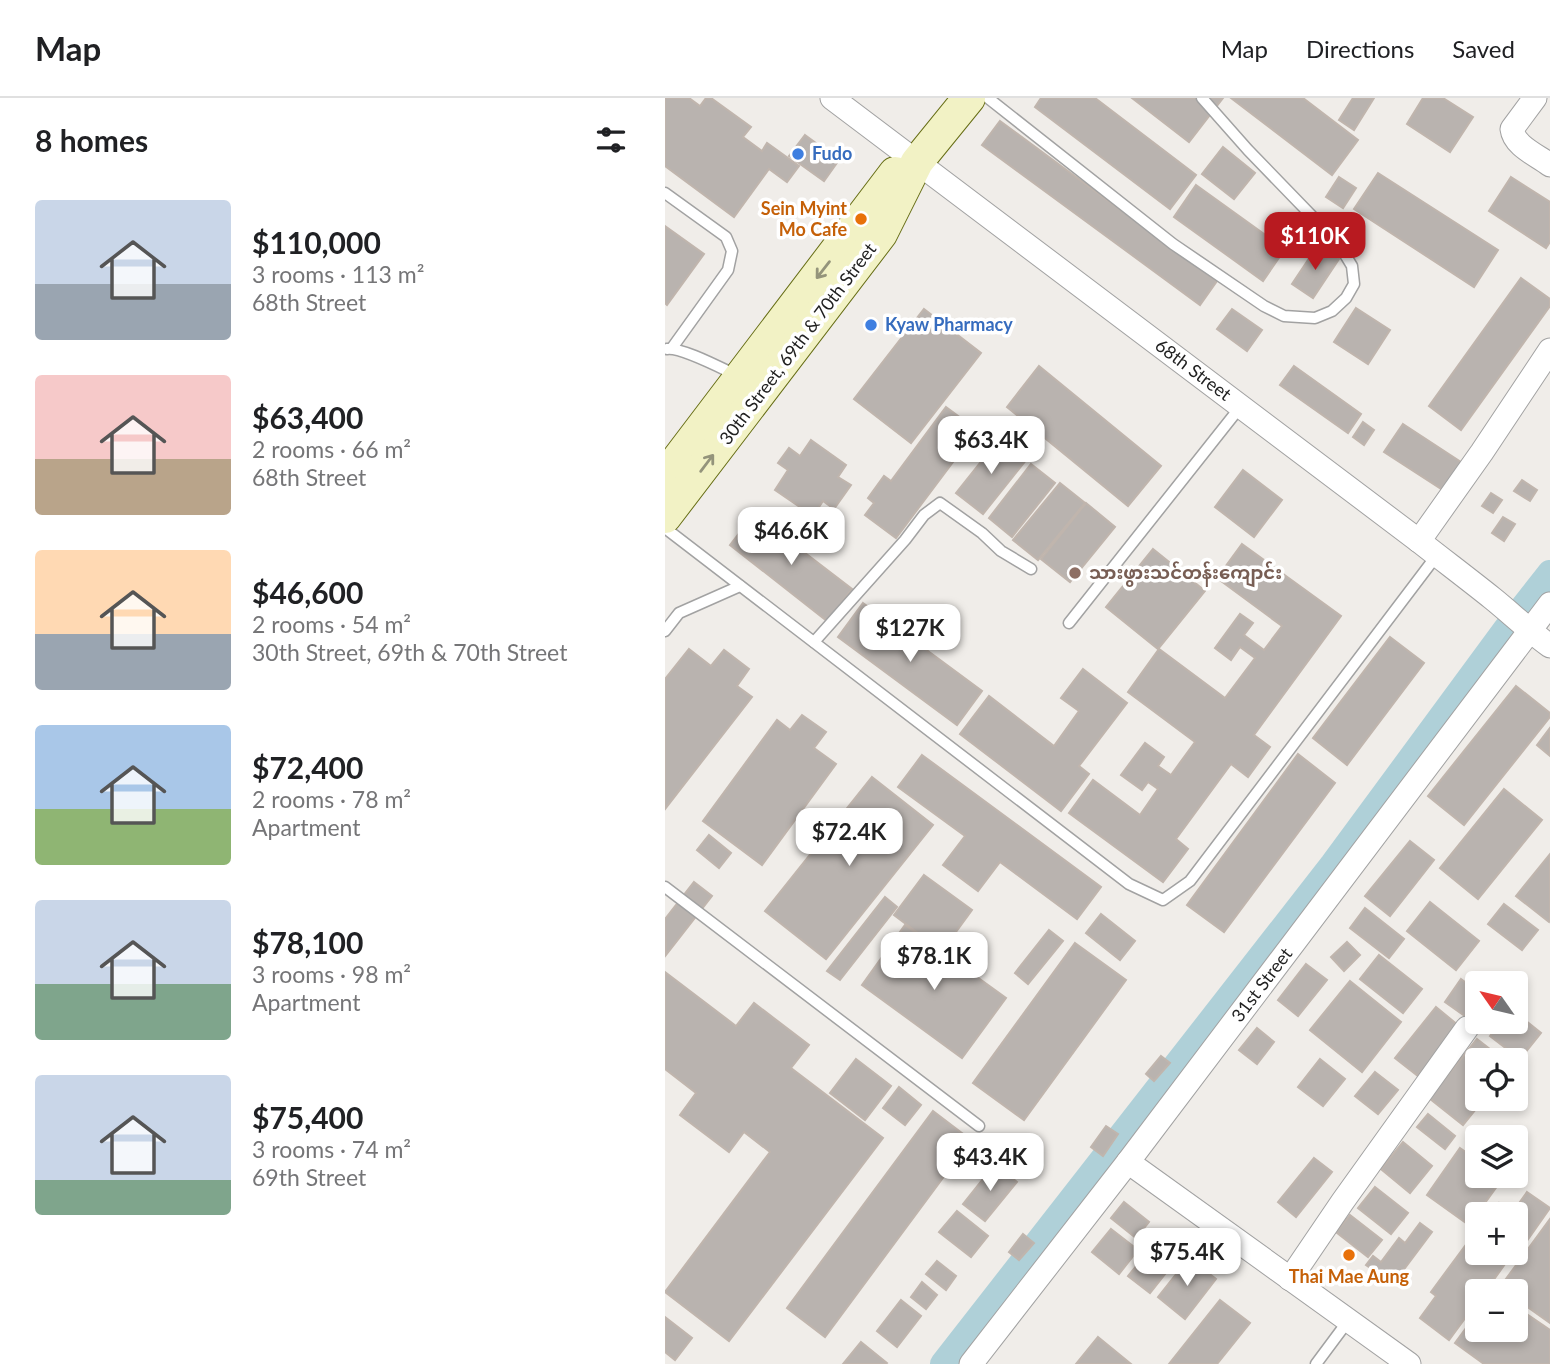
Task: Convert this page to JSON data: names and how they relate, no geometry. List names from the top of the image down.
{
  "streets": {
    "main road": ["30th Street, 69th & 70th Street"],
    "street": ["68th Street", "31st Street"]
  },
  "crossings": [
    ["30th Street, 69th & 70th Street", "68th Street"],
    ["68th Street", "31st Street"]
  ],
  "places": [
    "Fudo",
    "Sein Myint Mo Cafe",
    "Kyaw Pharmacy",
    "သားဖွားသင်တန်းကျောင်း",
    "Thai Mae Aung"
  ],
  "north": "top left",
  "page": {
    "header": "Map",
    "nav": ["Map", "Directions", "Saved"],
    "heading": "8 homes",
    "list": [
      {
        "name": "$110,000",
        "note": "3 rooms · 113 m² · 68th Street"
      },
      {
        "name": "$63,400",
        "note": "2 rooms · 66 m² · 68th Street"
      },
      {
        "name": "$46,600",
        "note": "2 rooms · 54 m² · 30th Street, 69th & 70th Street"
      },
      {
        "name": "$72,400",
        "note": "2 rooms · 78 m² · Apartment"
      },
      {
        "name": "$78,100",
        "note": "3 rooms · 98 m² · Apartment"
      },
      {
        "name": "$75,400",
        "note": "3 rooms · 74 m² · 69th Street"
      }
    ],
    "price": [
      "$110K",
      "$63.4K",
      "$46.6K",
      "$127K",
      "$72.4K",
      "$78.1K",
      "$43.4K",
      "$75.4K"
    ],
    "map_buttons": ["+", "−"]
  }
}
